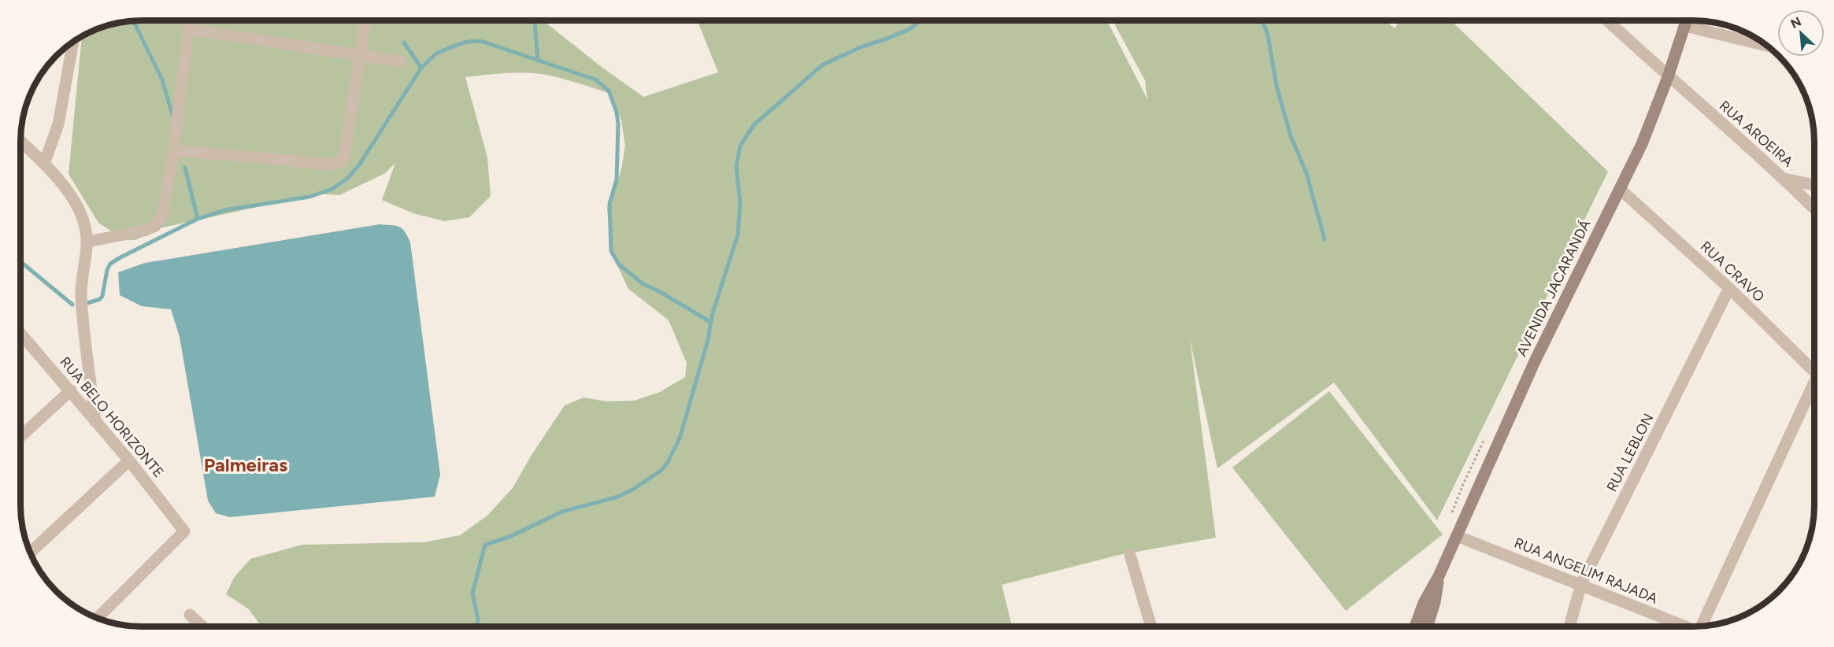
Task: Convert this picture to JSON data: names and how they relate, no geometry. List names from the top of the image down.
{
  "streets": {
    "main road": ["AVENIDA JACARANDÁ"],
    "street": [
      "RUA AROEIRA",
      "RUA CRAVO",
      "RUA BELO HORIZONTE",
      "RUA LEBLON",
      "RUA ANGELIM RAJADA"
    ]
  },
  "crossings": [
    ["RUA AROEIRA", "AVENIDA JACARANDÁ"],
    ["RUA CRAVO", "AVENIDA JACARANDÁ"],
    ["RUA CRAVO", "RUA LEBLON"],
    ["AVENIDA JACARANDÁ", "RUA ANGELIM RAJADA"],
    ["RUA LEBLON", "RUA ANGELIM RAJADA"]
  ],
  "districts": ["Palmeiras"],
  "north": "top left"
}
